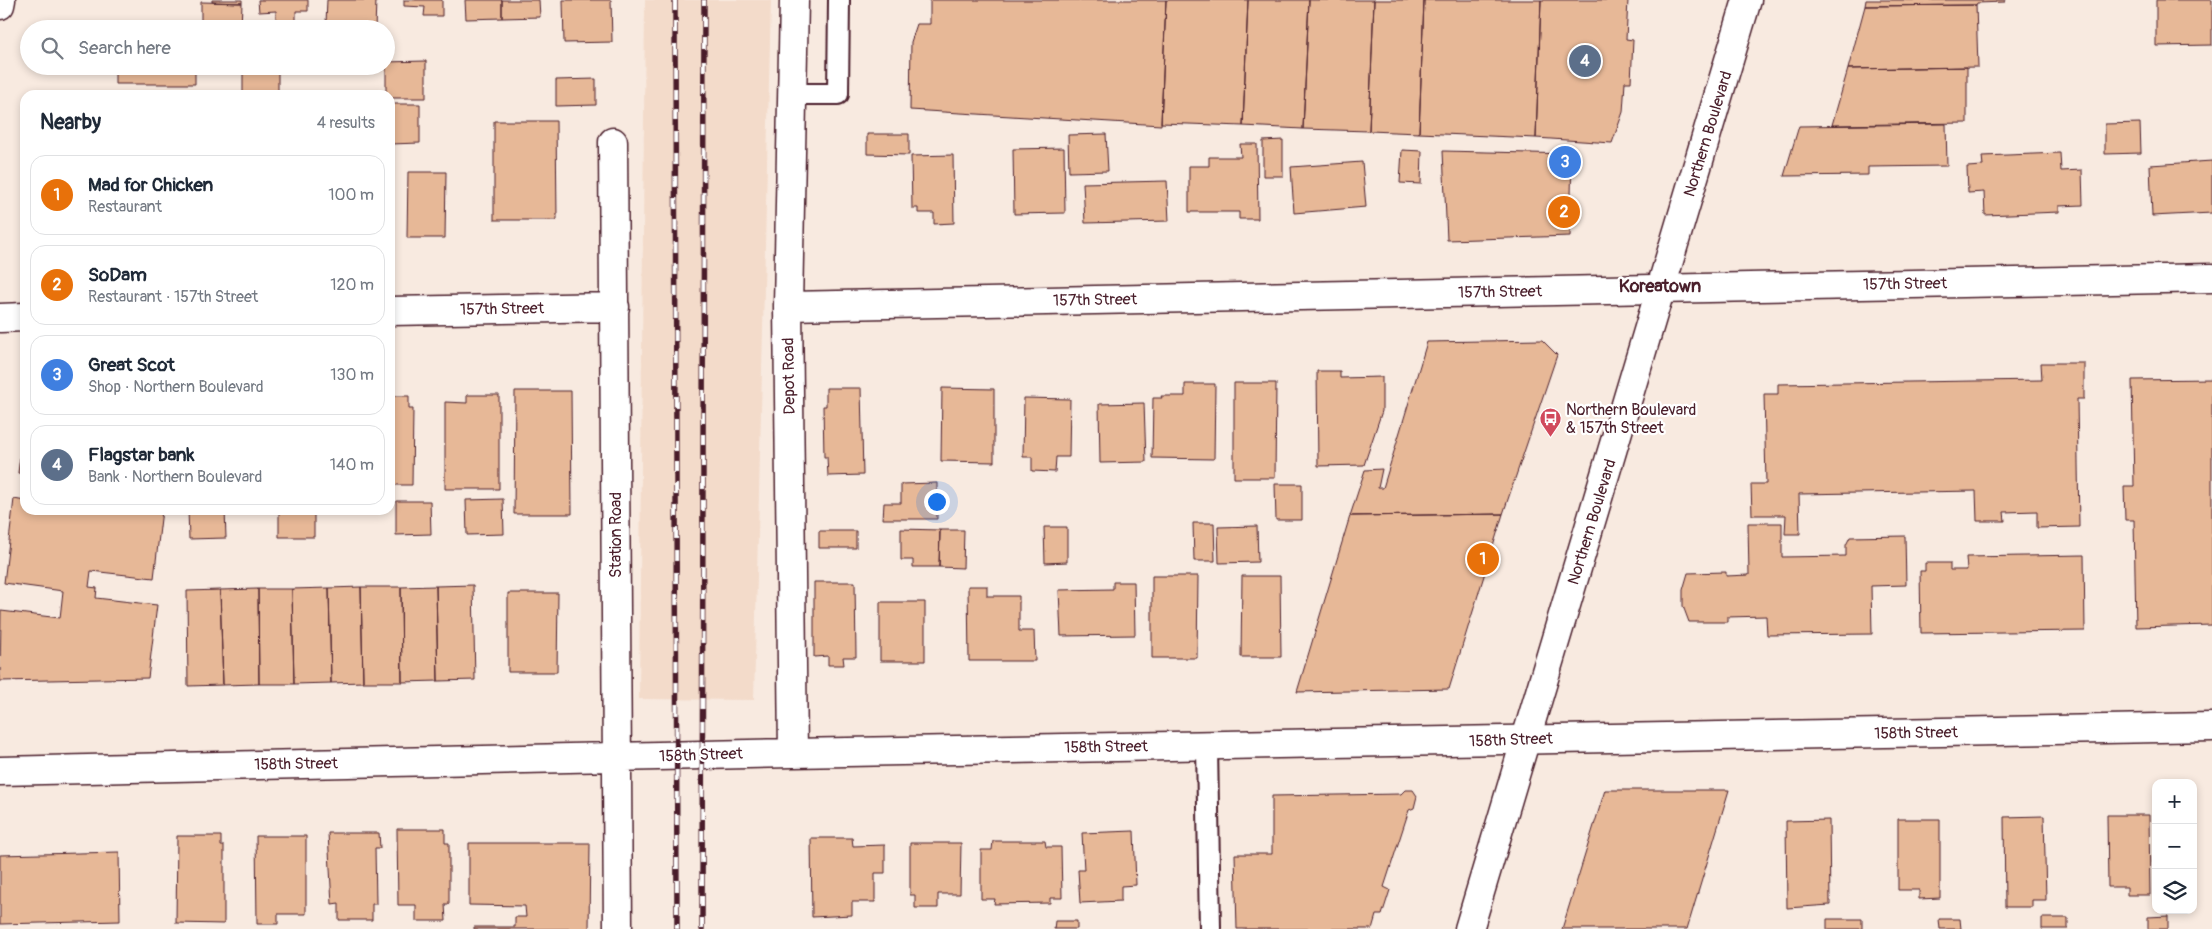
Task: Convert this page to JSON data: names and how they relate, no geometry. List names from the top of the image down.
{
  "streets": {
    "street": [
      "Northern Boulevard",
      "157th Street",
      "Depot Road",
      "Station Road",
      "158th Street"
    ]
  },
  "crossings": [
    ["Northern Boulevard", "157th Street"],
    ["Northern Boulevard", "158th Street"],
    ["157th Street", "Depot Road"],
    ["157th Street", "Station Road"],
    ["Depot Road", "158th Street"],
    ["Station Road", "158th Street"]
  ],
  "districts": ["Koreatown"],
  "places": {
    "bus stop": ["Northern Boulevard & 157th Street"]
  },
  "page": {
    "search": "Search here",
    "pins": [
      "4",
      "3",
      "2",
      "1"
    ],
    "heading": ["Nearby", "4 results"],
    "list": [
      {
        "mark": "1",
        "name": "Mad for Chicken",
        "note": "Restaurant",
        "value": "100 m"
      },
      {
        "mark": "2",
        "name": "SoDam",
        "note": "Restaurant · 157th Street",
        "value": "120 m"
      },
      {
        "mark": "3",
        "name": "Great Scot",
        "note": "Shop · Northern Boulevard",
        "value": "130 m"
      },
      {
        "mark": "4",
        "name": "Flagstar bank",
        "note": "Bank · Northern Boulevard",
        "value": "140 m"
      }
    ],
    "map_buttons": ["+", "−"]
  }
}
